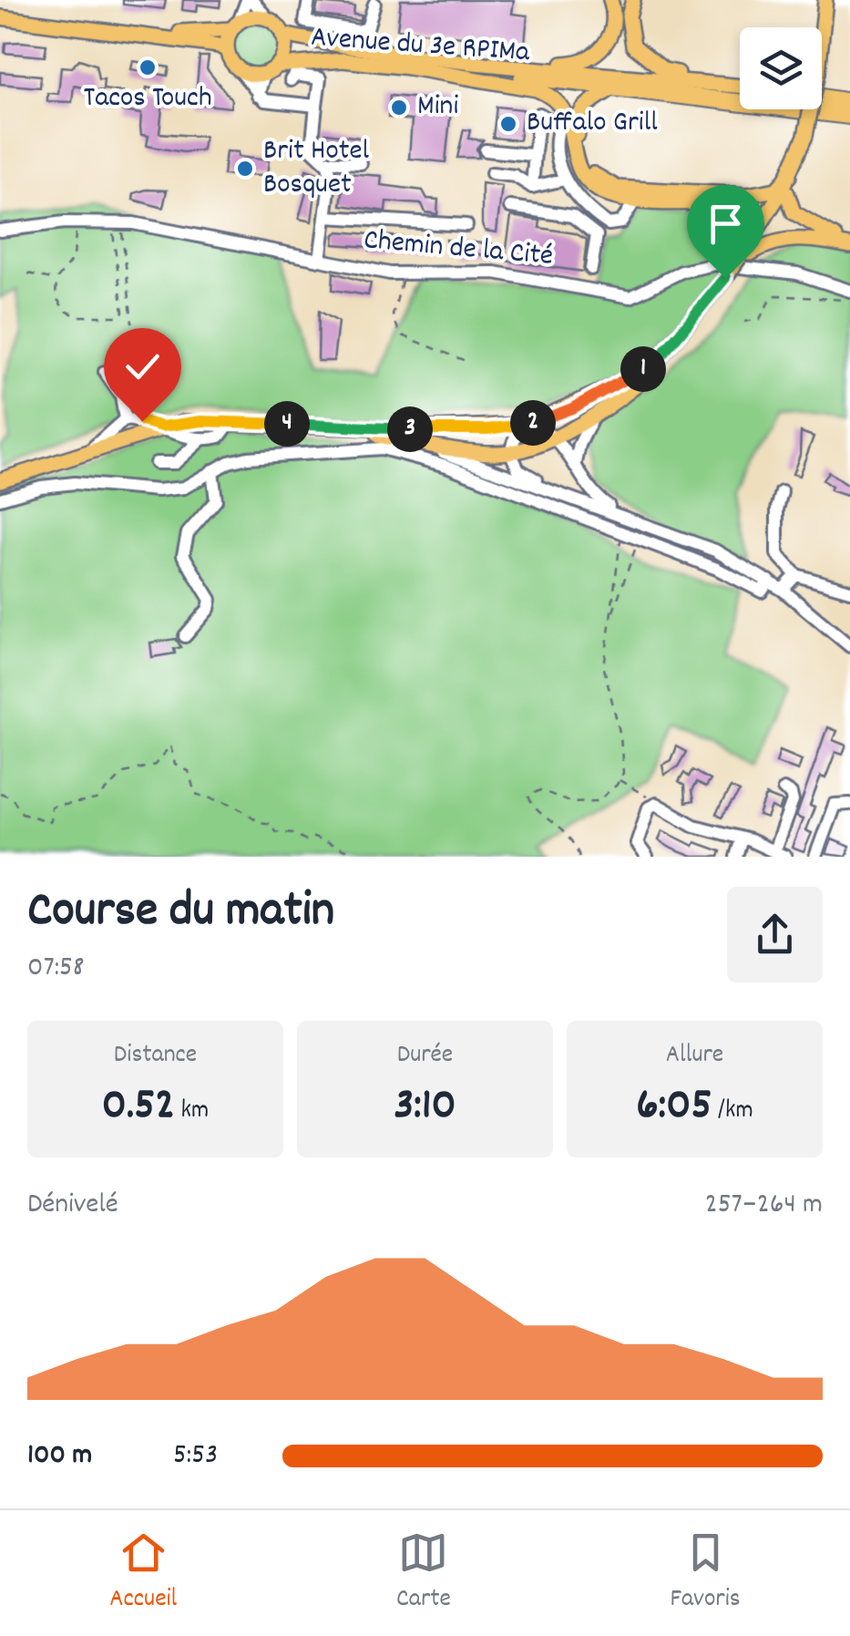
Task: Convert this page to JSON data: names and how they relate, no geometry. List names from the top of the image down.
{
  "streets": {
    "main road": ["Avenue du 3e RPIMa"],
    "street": ["Chemin de la Cité"]
  },
  "places": [
    "Tacos Touch",
    "Mini",
    "Buffalo Grill",
    "Brit Hotel Bosquet"
  ],
  "page": {
    "pins": [
      "1",
      "2",
      "4",
      "3"
    ],
    "heading": ["Course du matin", "07:58"],
    "stats": [
      ["Distance", "0.52 km"],
      ["Durée", "3:10"],
      ["Allure", "6:05 /km"]
    ],
    "chart": ["Dénivelé", "257–264 m"],
    "list": [
      {
        "name": "100 m",
        "note": "5:53"
      }
    ],
    "tabs": ["Accueil", "Carte", "Favoris"]
  }
}
